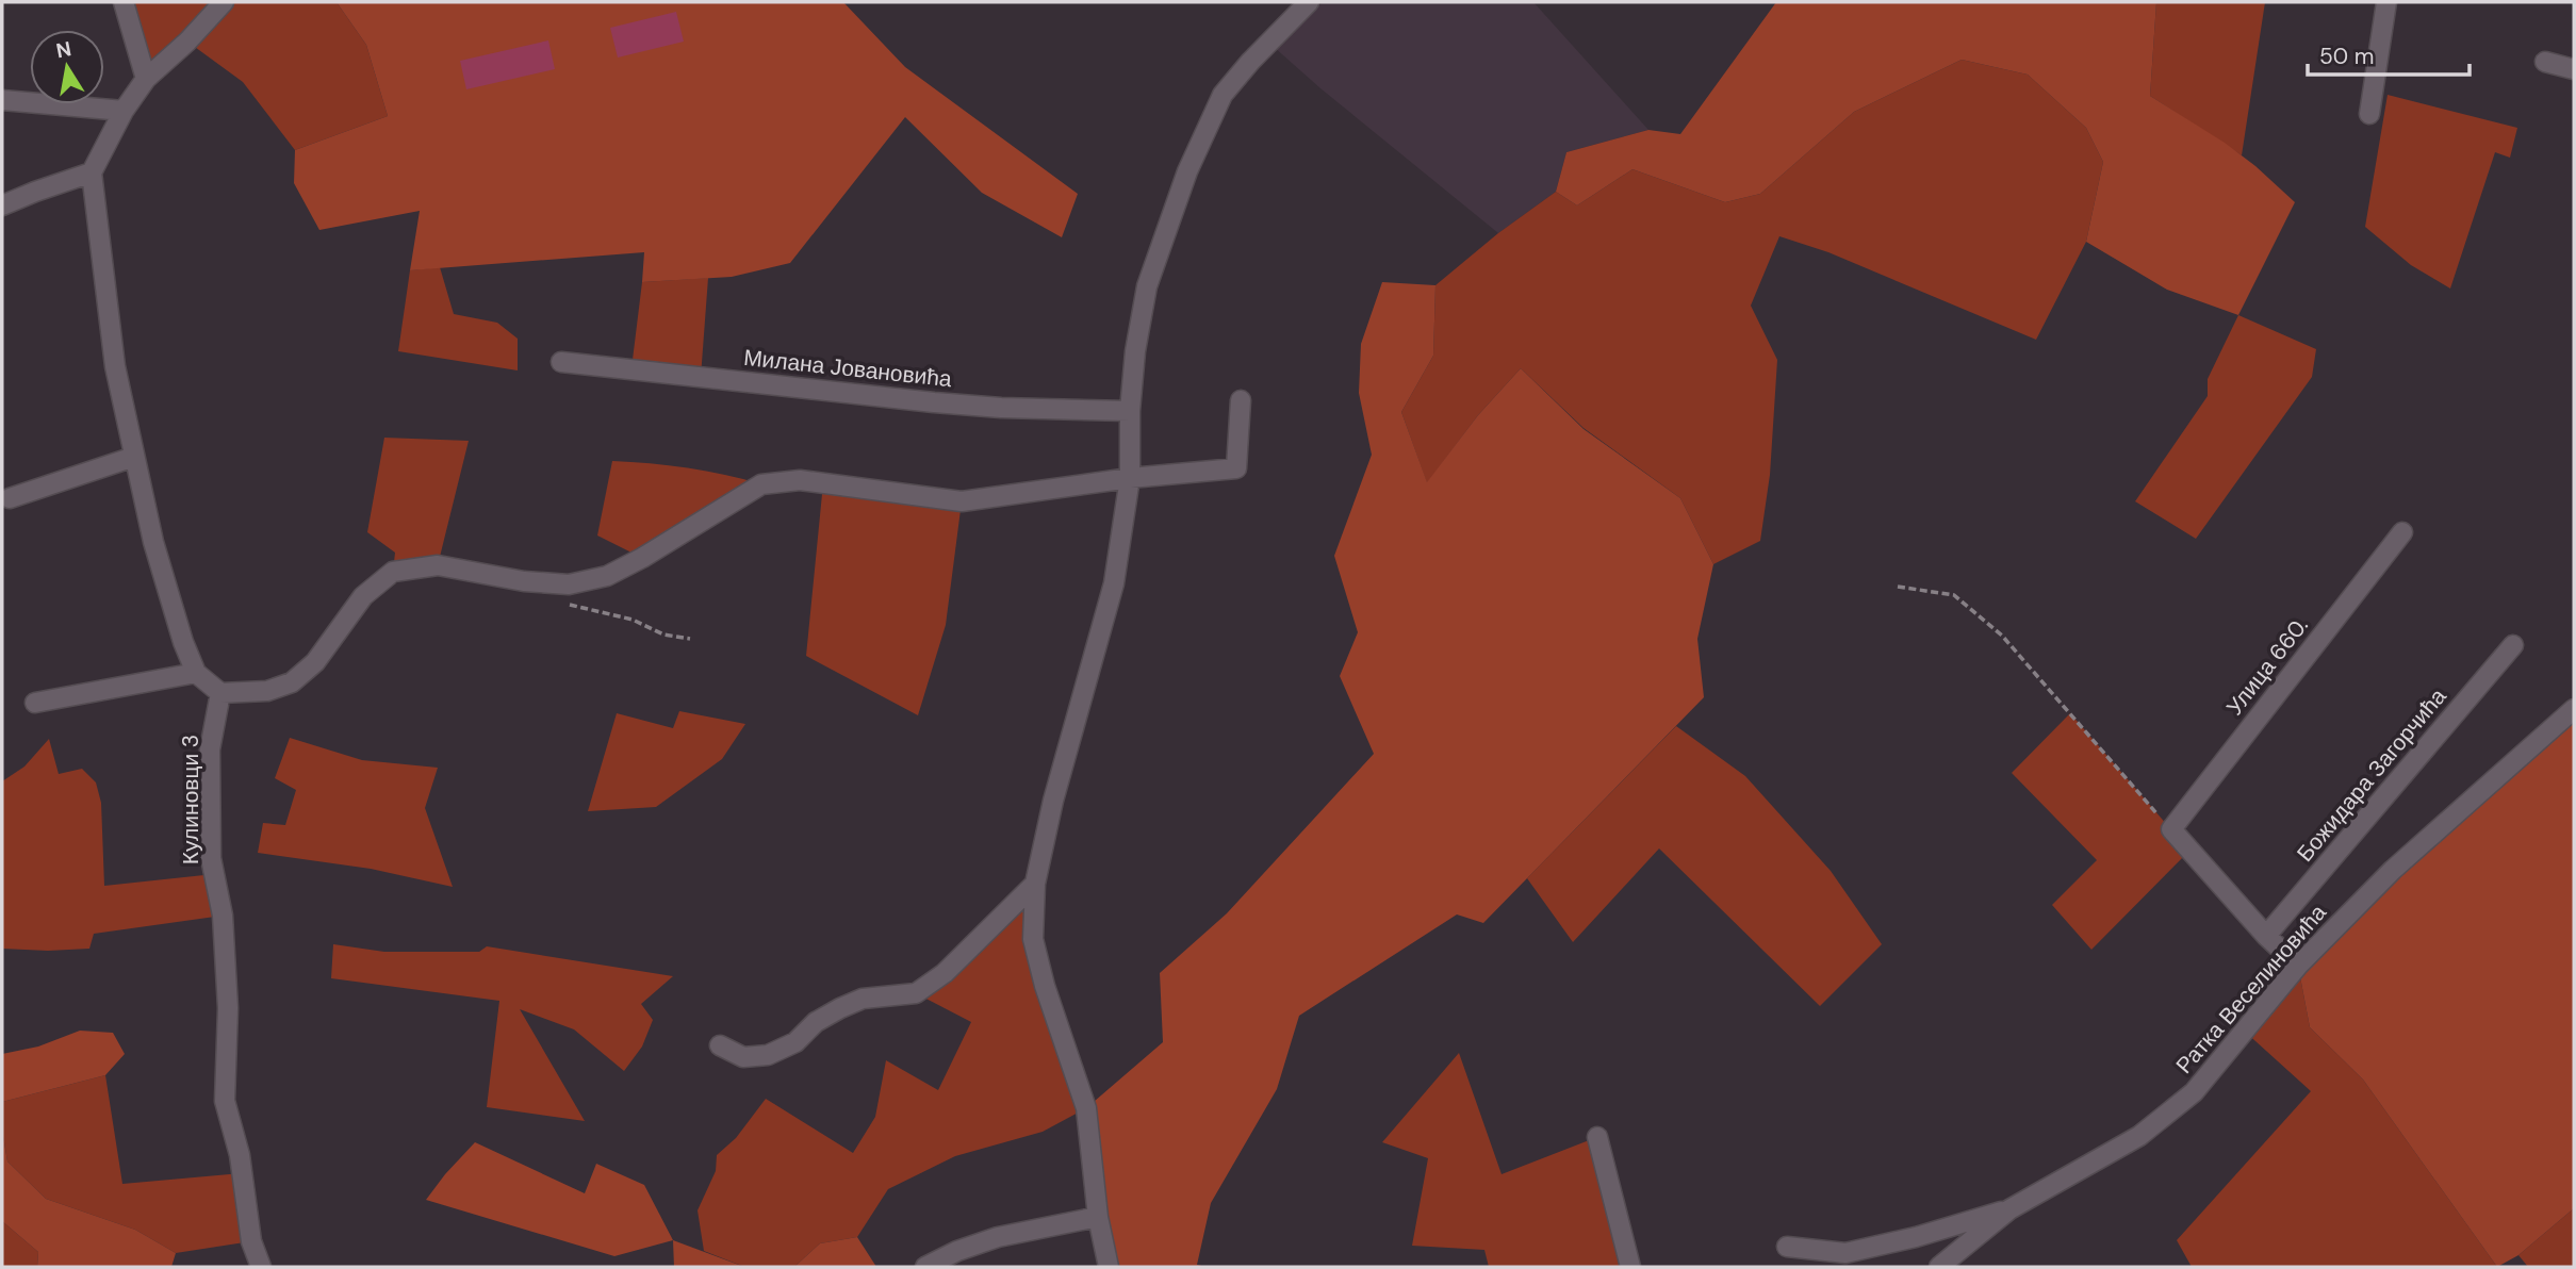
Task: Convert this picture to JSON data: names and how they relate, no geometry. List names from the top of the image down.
{
  "streets": {
    "street": [
      "Милана Јовановића",
      "Улица 660.",
      "Божидара Загорчића",
      "Кулиновци 3",
      "Ратка Веселиновића"
    ]
  },
  "scale_bar": "50 m",
  "north": "top"
}
